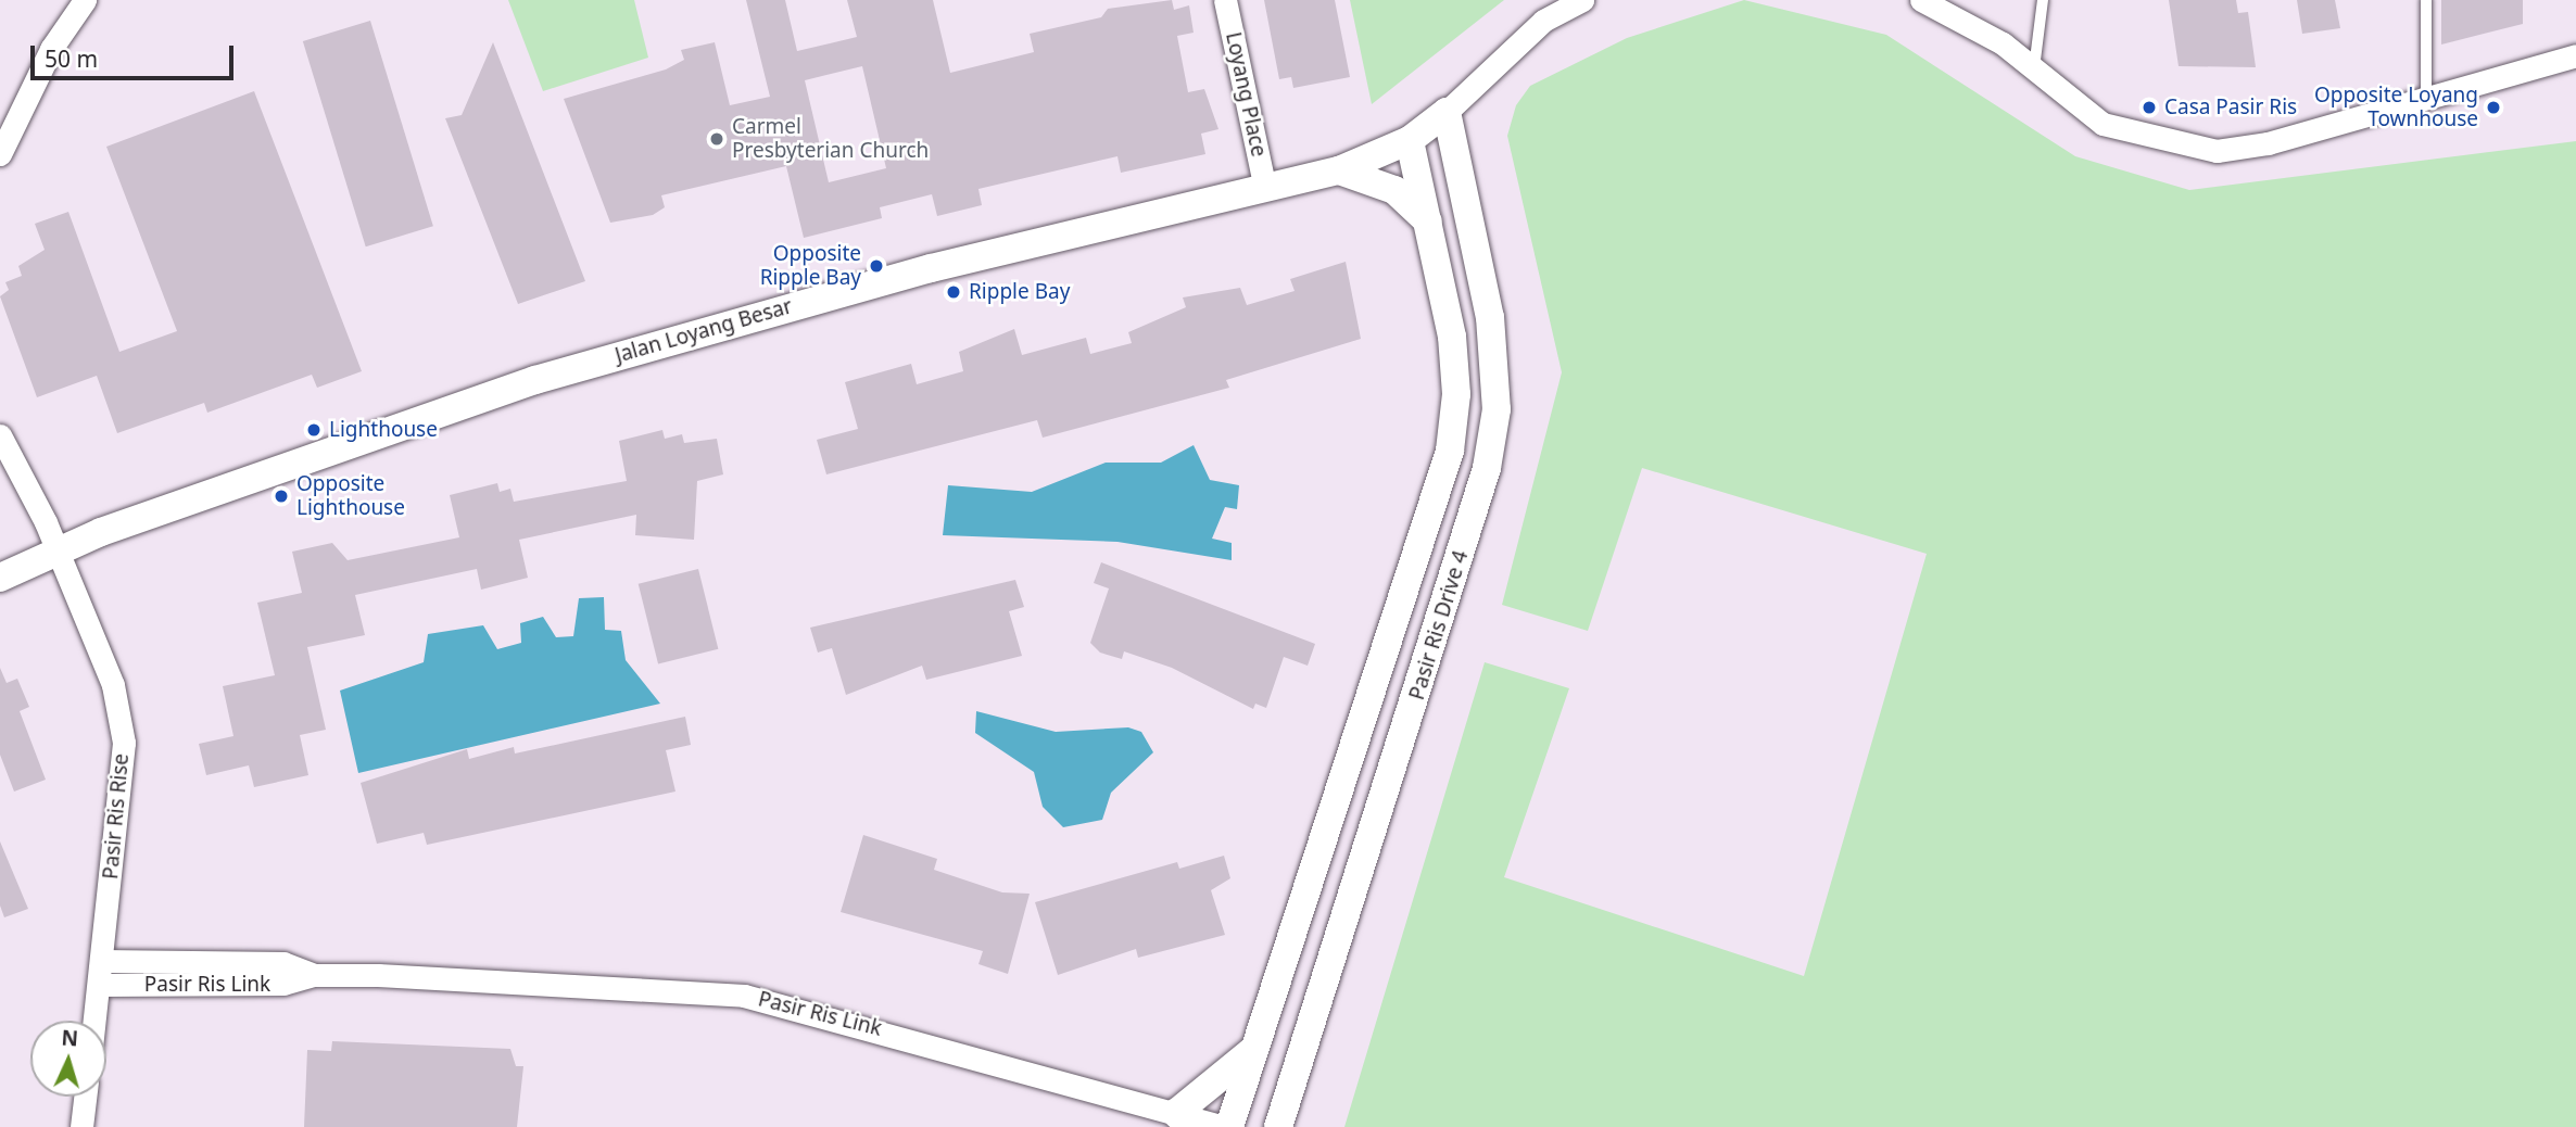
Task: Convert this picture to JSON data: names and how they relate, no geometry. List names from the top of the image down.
{
  "streets": {
    "street": [
      "Loyang Place",
      "Jalan Loyang Besar",
      "Pasir Ris Drive 4",
      "Pasir Ris Rise",
      "Pasir Ris Link"
    ]
  },
  "crossings": [
    ["Loyang Place", "Jalan Loyang Besar"],
    ["Jalan Loyang Besar", "Pasir Ris Drive 4"],
    ["Jalan Loyang Besar", "Pasir Ris Rise"],
    ["Pasir Ris Rise", "Pasir Ris Link"]
  ],
  "places": [
    "Casa Pasir Ris",
    "Opposite Loyang Townhouse",
    "Carmel Presbyterian Church",
    "Opposite Ripple Bay",
    "Ripple Bay",
    "Lighthouse",
    "Opposite Lighthouse"
  ],
  "scale_bar": "50 m",
  "north": "top"
}
